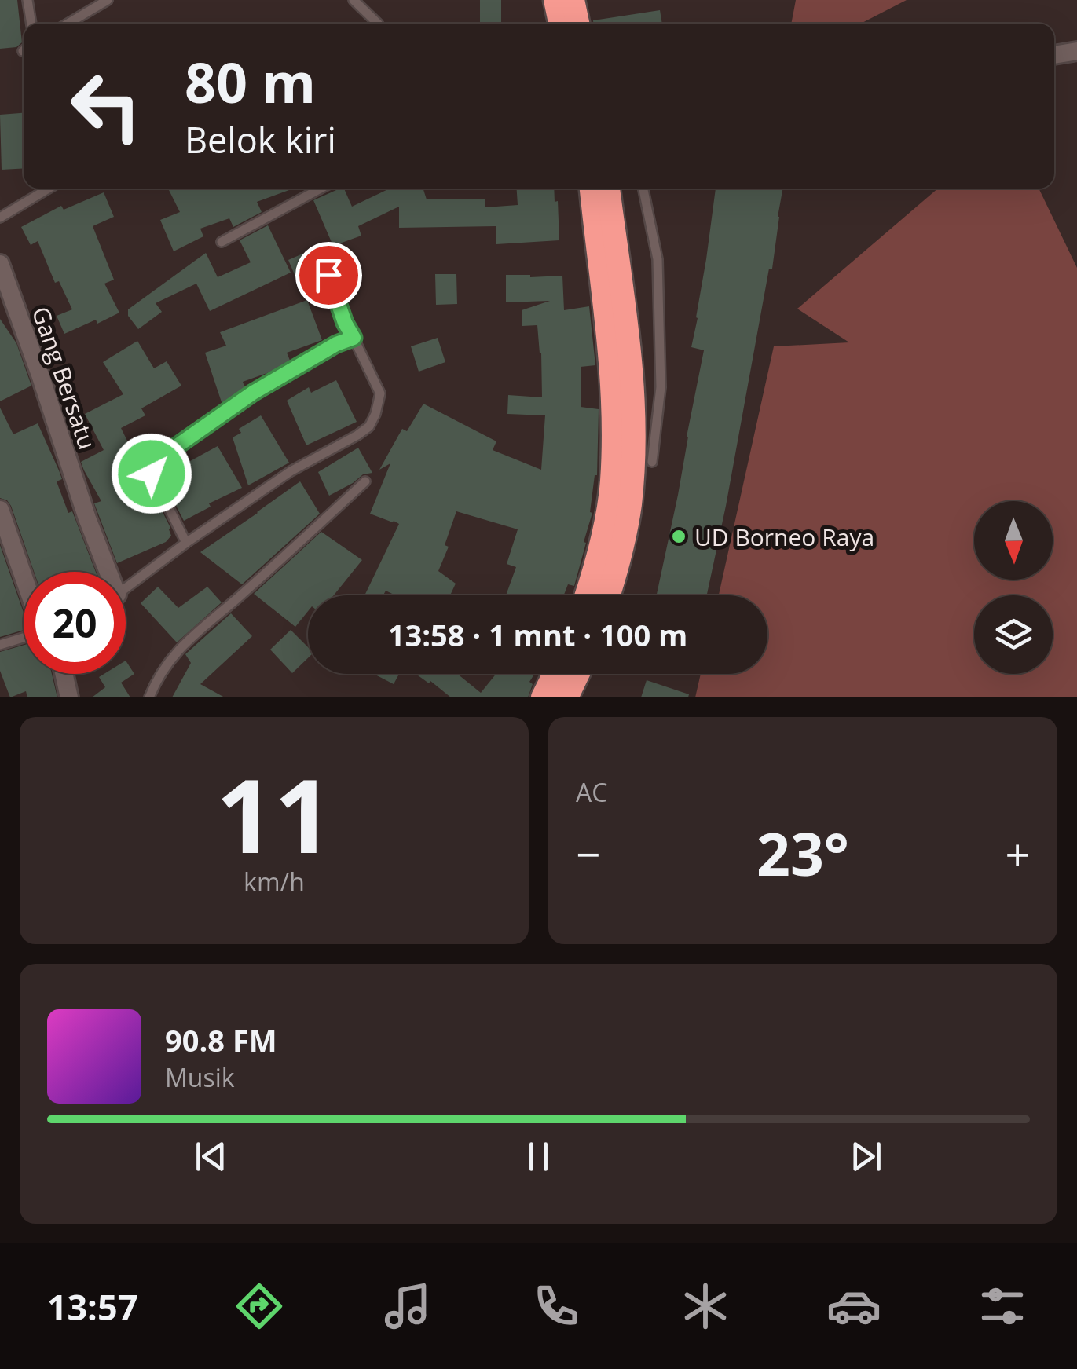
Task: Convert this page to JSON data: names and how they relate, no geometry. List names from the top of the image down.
{
  "streets": {
    "street": ["Gang Bersatu"]
  },
  "places": ["UD Borneo Raya"],
  "north": "bottom",
  "page": {
    "turn": ["80 m", "Belok kiri"],
    "limit": "20",
    "trip": "13:58 · 1 mnt · 100 m",
    "tile": [
      ["11", "km/h"],
      "AC"
    ],
    "heat": ["−", "23°", "+"],
    "song": ["90.8 FM", "Musik"],
    "tabs": "13:57"
  }
}
